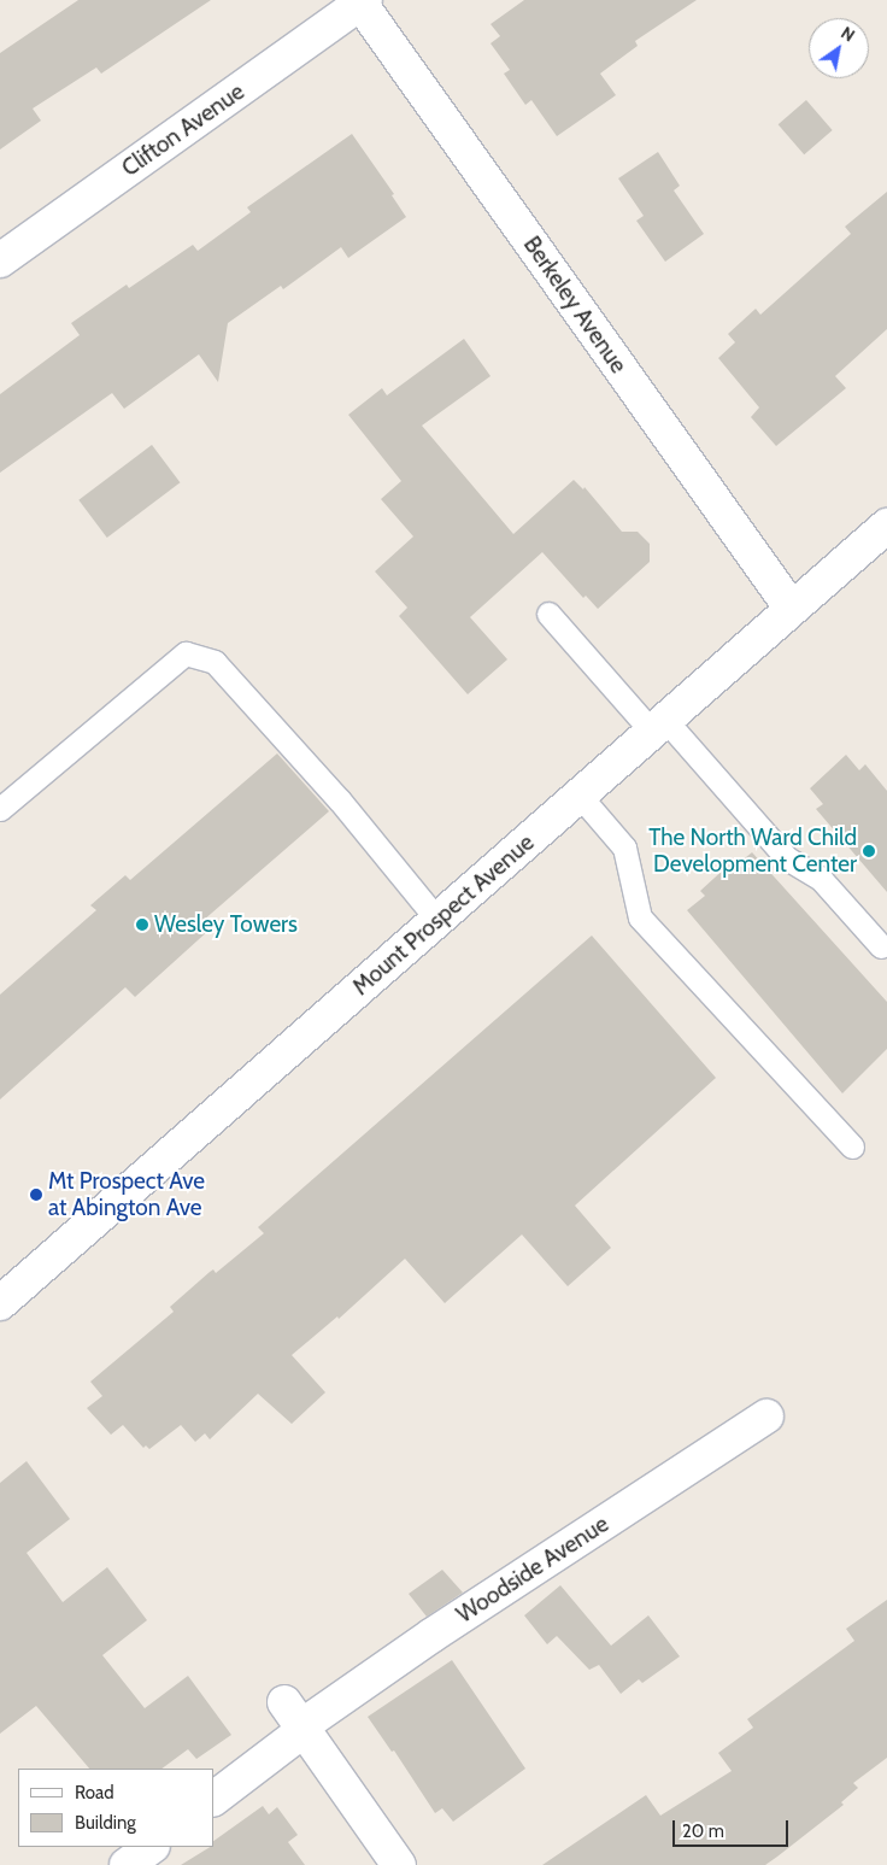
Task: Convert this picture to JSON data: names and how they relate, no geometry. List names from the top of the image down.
{
  "streets": {
    "street": [
      "Clifton Avenue",
      "Berkeley Avenue",
      "Mount Prospect Avenue",
      "Woodside Avenue"
    ]
  },
  "crossings": [
    ["Clifton Avenue", "Berkeley Avenue"],
    ["Berkeley Avenue", "Mount Prospect Avenue"]
  ],
  "places": ["The North Ward Child Development Center", "Wesley Towers", "Mt Prospect Ave at Abington Ave"],
  "legend": ["Road", "Building"],
  "scale_bar": "20 m",
  "north": "top right"
}
